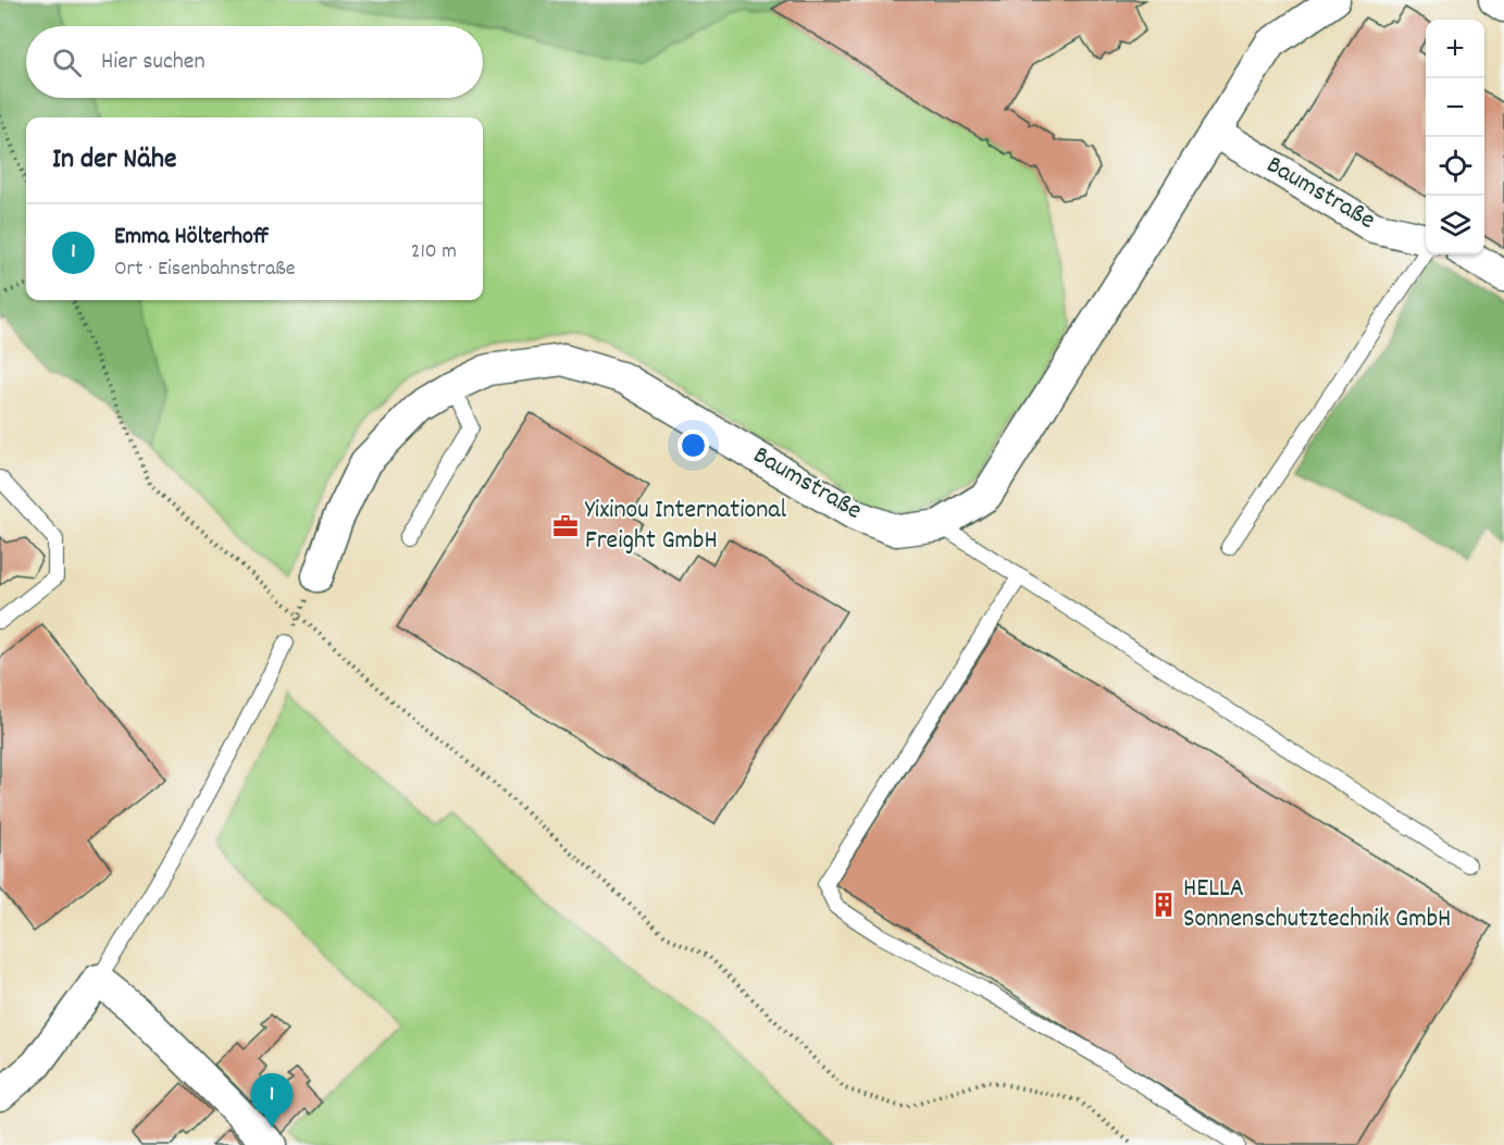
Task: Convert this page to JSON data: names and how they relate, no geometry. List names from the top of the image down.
{
  "streets": {
    "street": ["Baumstraße"]
  },
  "places": {
    "office": ["Yixinou International Freight GmbH"],
    "building": ["HELLA Sonnenschutztechnik GmbH"]
  },
  "page": {
    "map_buttons": ["+", "−"],
    "search": "Hier suchen",
    "heading": "In der Nähe",
    "list": [
      {
        "mark": "1",
        "name": "Emma Hölterhoff",
        "note": "Ort · Eisenbahnstraße",
        "value": "210 m"
      }
    ],
    "pins": "1"
  }
}
